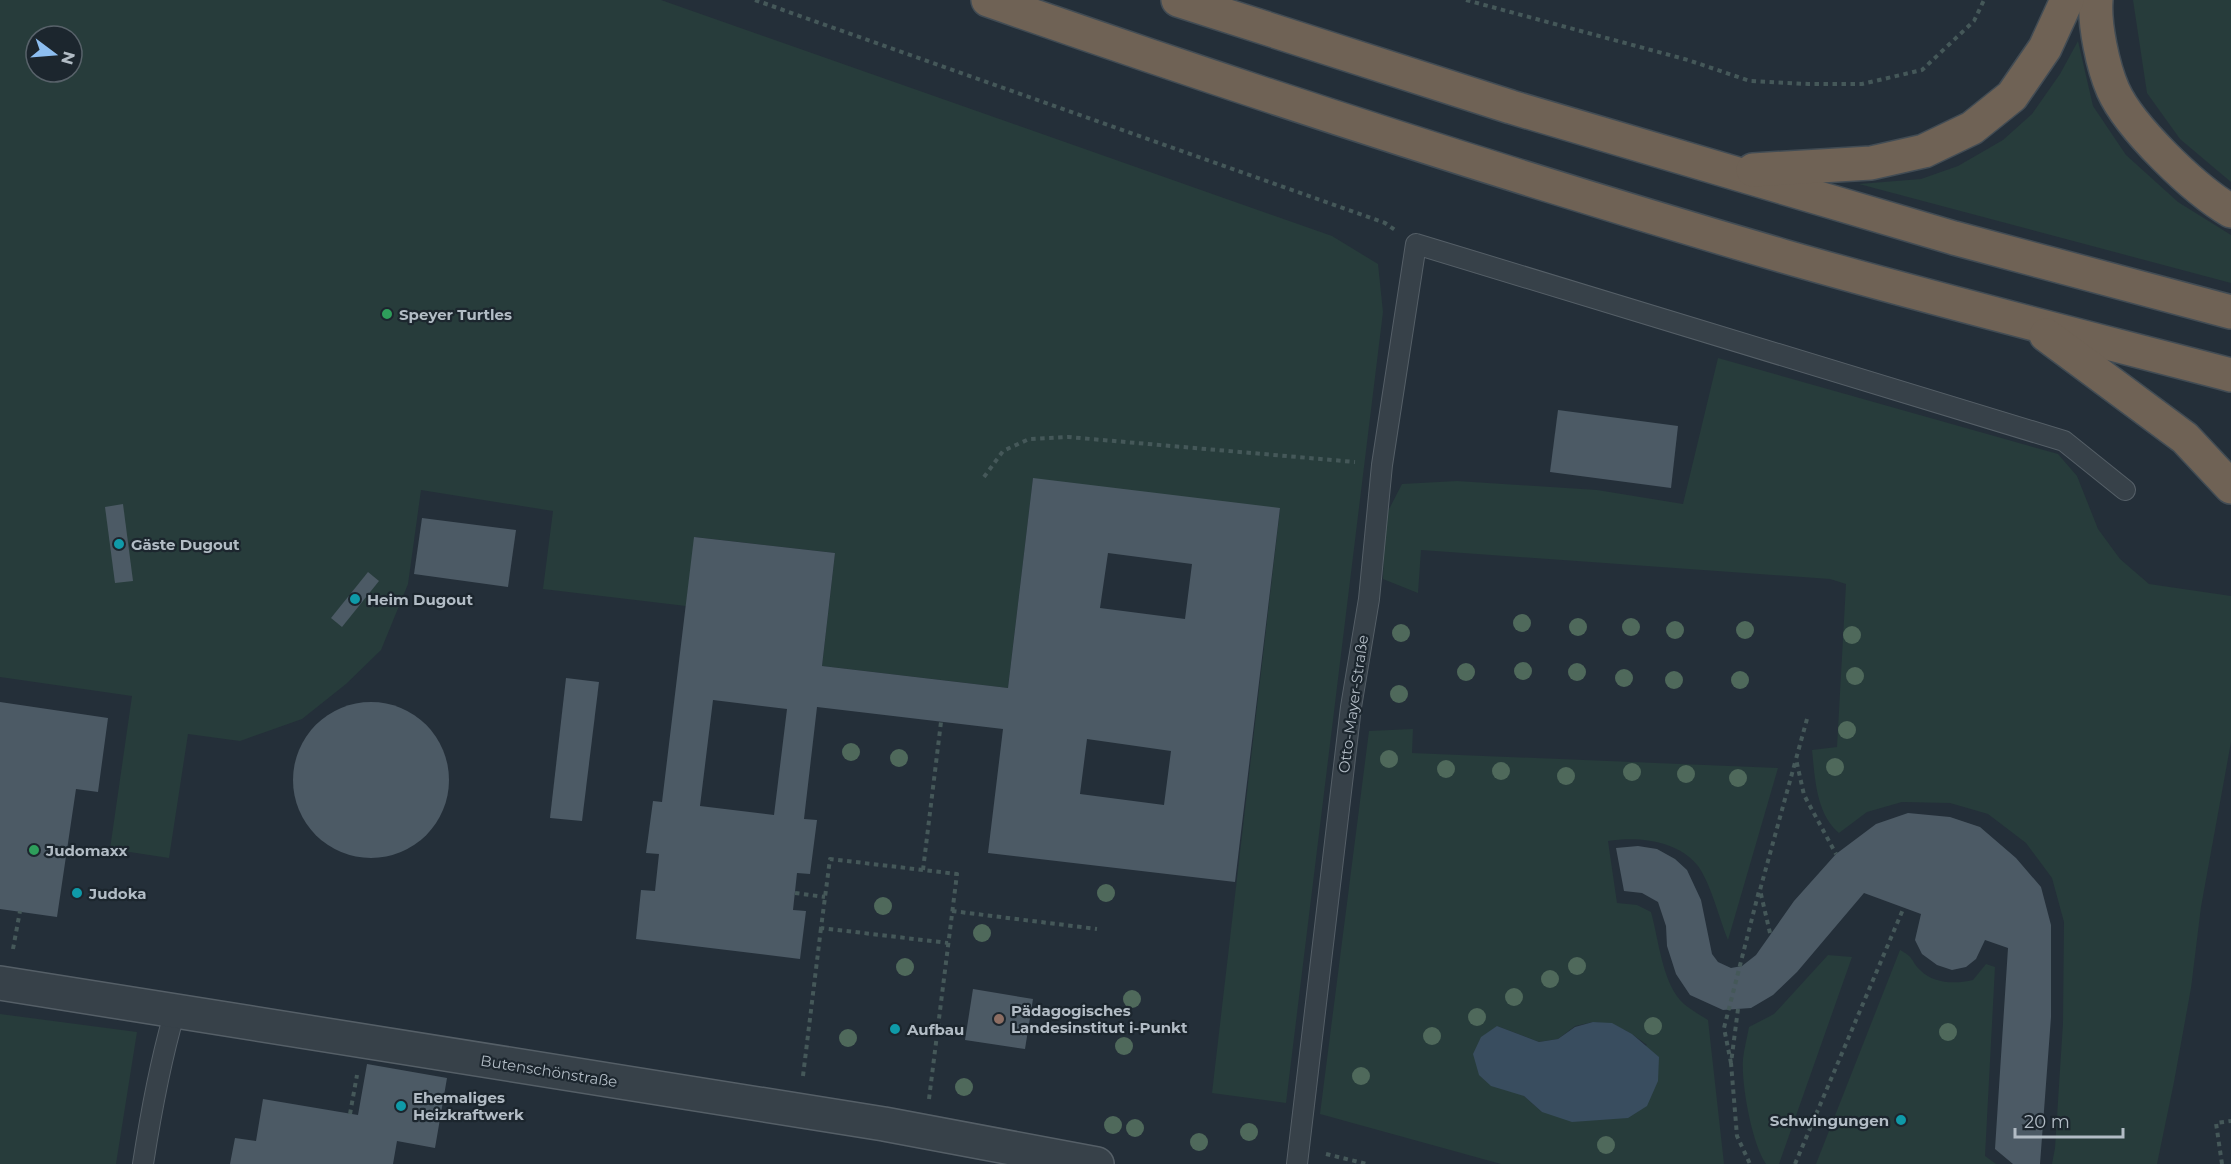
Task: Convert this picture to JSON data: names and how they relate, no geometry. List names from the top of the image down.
{
  "streets": {
    "street": ["Butenschönstraße"],
    "lane": ["Otto-Mayer-Straße"]
  },
  "places": [
    "Speyer Turtles",
    "Gäste Dugout",
    "Heim Dugout",
    "Judomaxx",
    "Judoka",
    "Pädagogisches Landesinstitut i-Punkt",
    "Aufbau",
    "Ehemaliges Heizkraftwerk",
    "Schwingungen"
  ],
  "scale_bar": "20 m",
  "north": "right"
}
